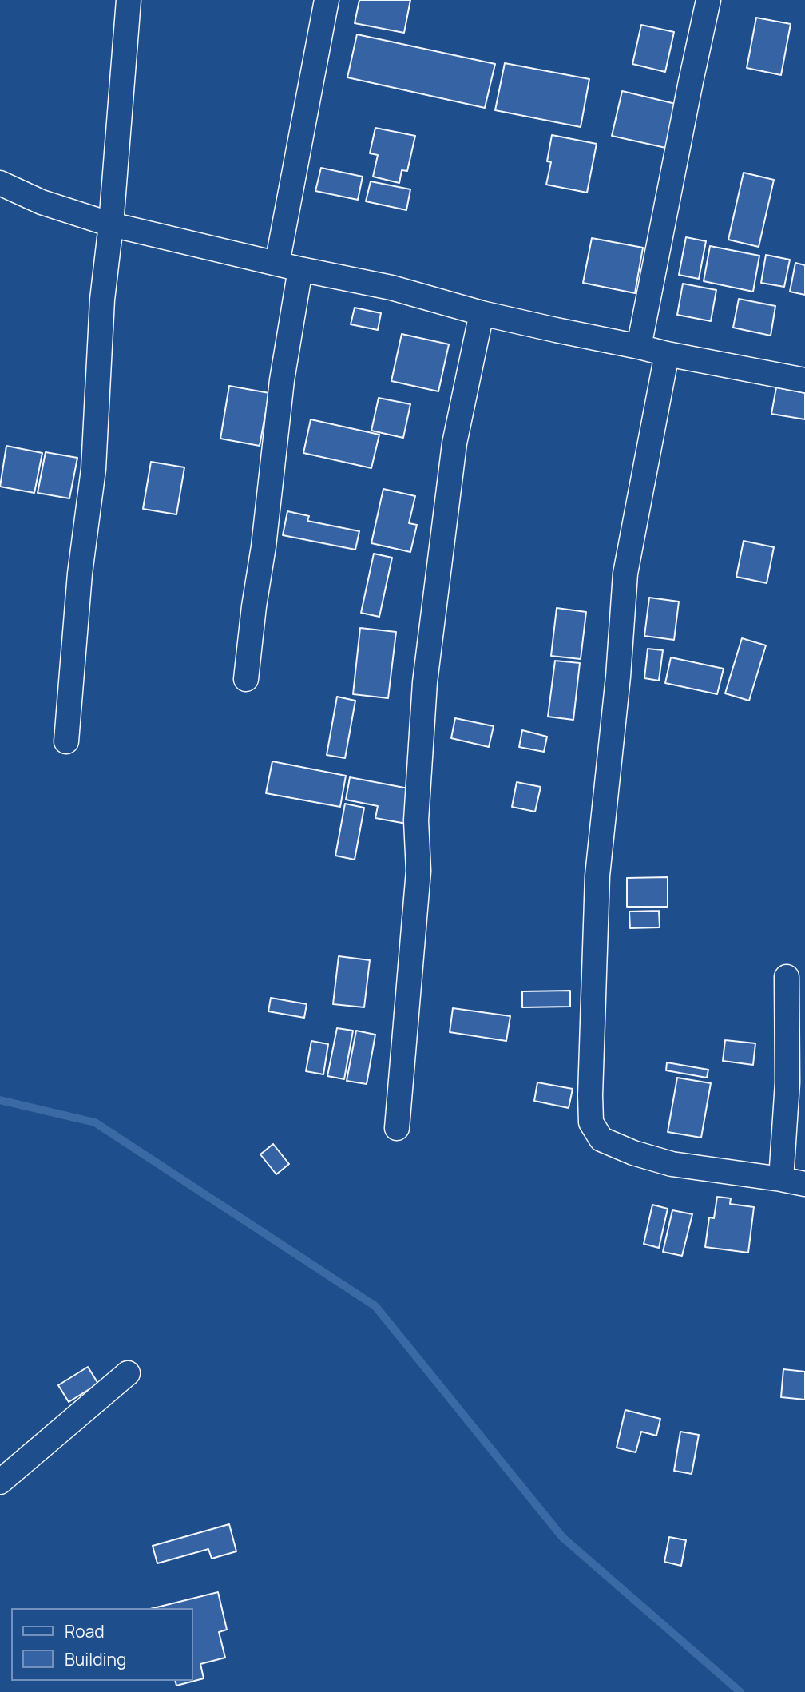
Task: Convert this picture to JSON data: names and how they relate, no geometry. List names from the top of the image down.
{
  "legend": ["Road", "Building"]
}
